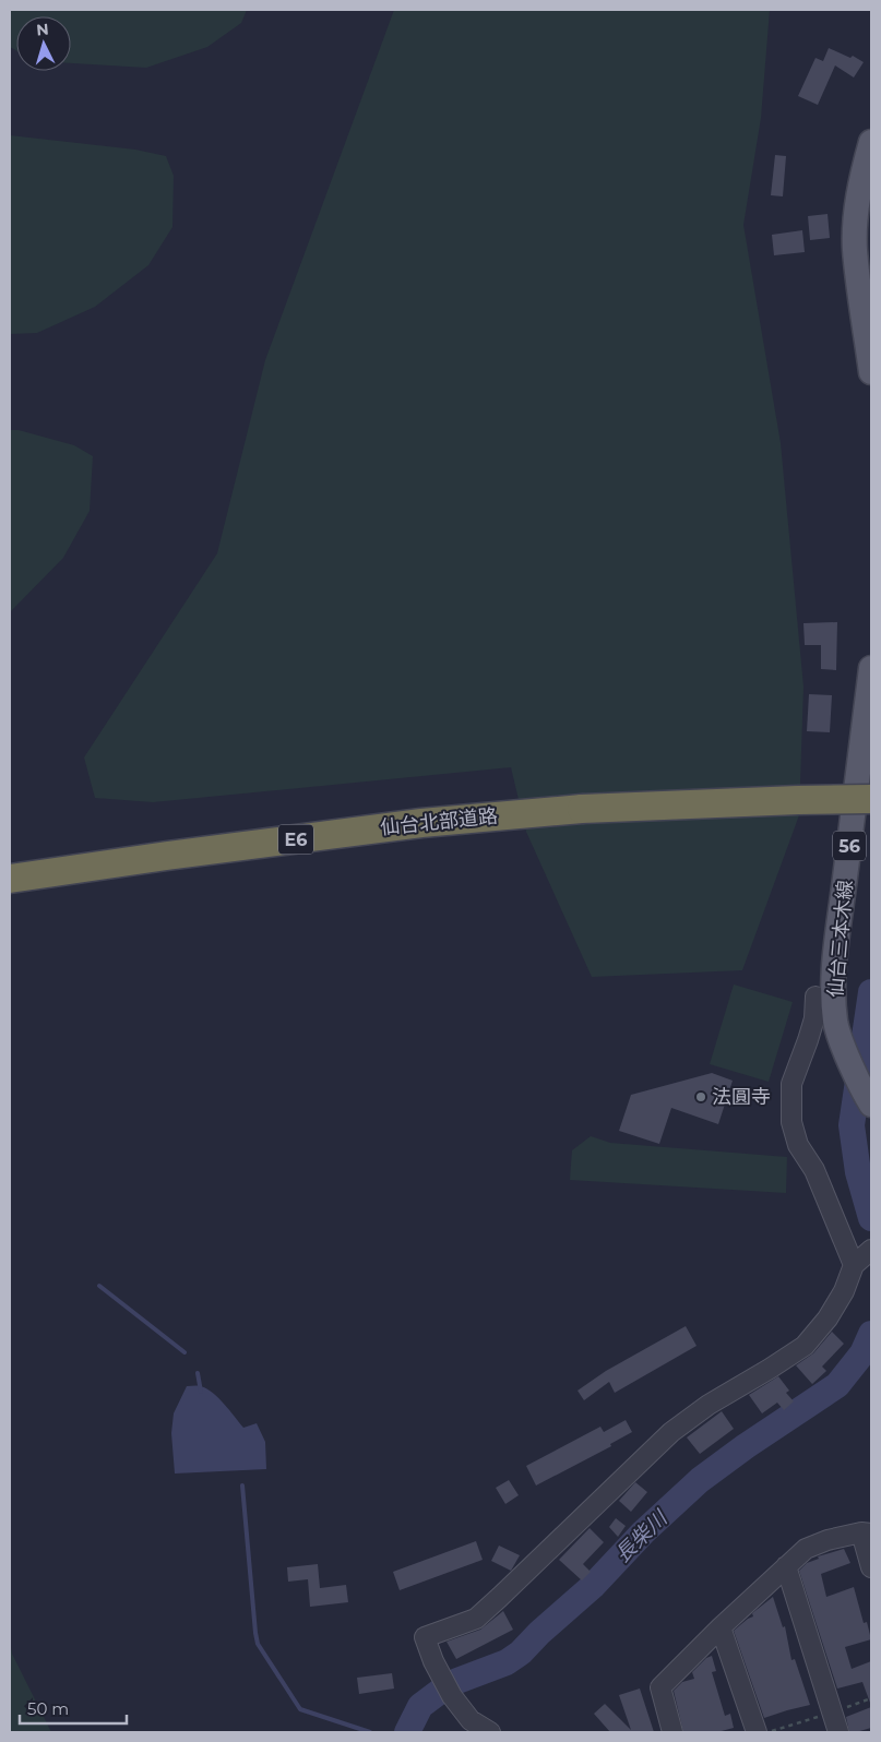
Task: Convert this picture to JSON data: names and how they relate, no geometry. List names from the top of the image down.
{
  "streets": {
    "highway": ["仙台北部道路", "E6"],
    "main road": ["56", "仙台三本木線"]
  },
  "water": ["長柴川"],
  "places": ["法圓寺"],
  "scale_bar": "50 m",
  "north": "top"
}
